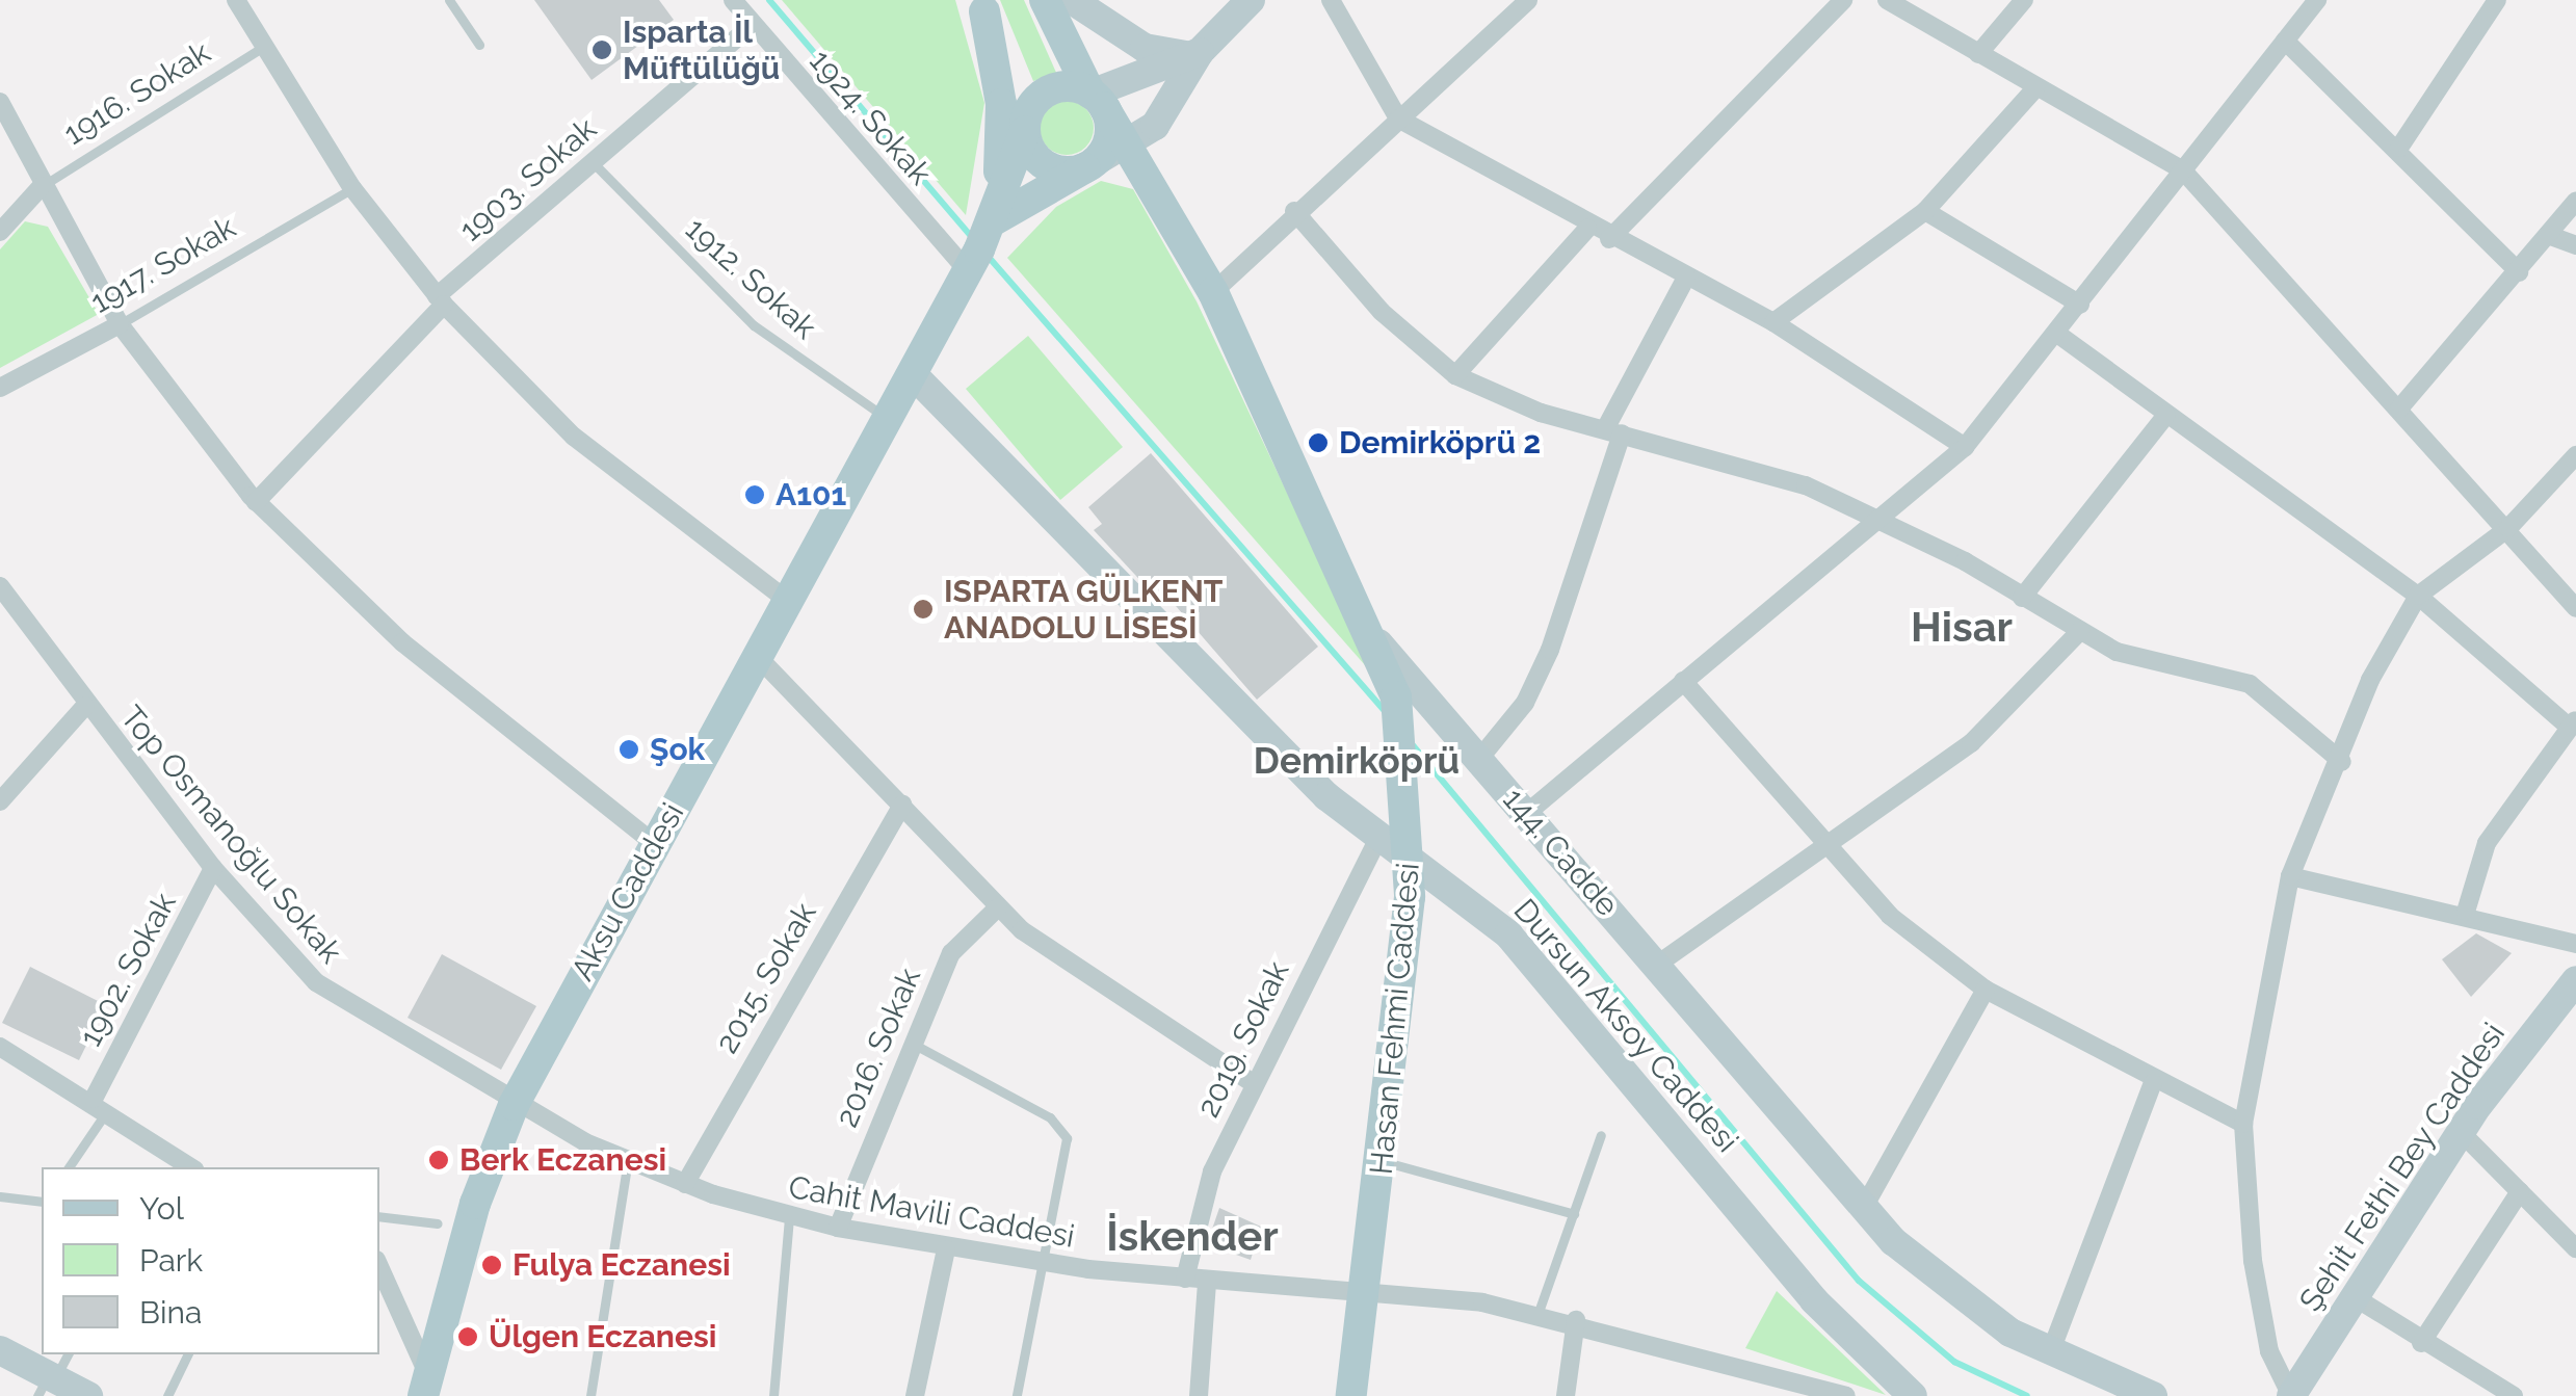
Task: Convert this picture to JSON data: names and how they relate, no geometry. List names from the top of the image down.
{
  "streets": {
    "main road": ["144. Cadde", "Aksu Caddesi", "Hasan Fehmi Caddesi"],
    "street": [
      "1924. Sokak",
      "1903. Sokak",
      "1917. Sokak",
      "Top Osmanoğlu Sokak",
      "1902. Sokak",
      "2015. Sokak",
      "Dursun Aksoy Caddesi",
      "2019. Sokak",
      "2016. Sokak",
      "Şehit Fethi Bey Caddesi",
      "Cahit Mavili Caddesi"
    ],
    "lane": ["1916. Sokak", "1912. Sokak"]
  },
  "crossings": [
    ["1924. Sokak", "1903. Sokak"],
    ["1924. Sokak", "Aksu Caddesi"],
    ["1903. Sokak", "1912. Sokak"],
    ["1912. Sokak", "Aksu Caddesi"],
    ["Top Osmanoğlu Sokak", "Aksu Caddesi"],
    ["Top Osmanoğlu Sokak", "1902. Sokak"],
    ["Top Osmanoğlu Sokak", "Cahit Mavili Caddesi"],
    ["144. Cadde", "Aksu Caddesi"],
    ["144. Cadde", "Hasan Fehmi Caddesi"],
    ["Aksu Caddesi", "Dursun Aksoy Caddesi"],
    ["Aksu Caddesi", "Cahit Mavili Caddesi"],
    ["2015. Sokak", "Cahit Mavili Caddesi"],
    ["Hasan Fehmi Caddesi", "Dursun Aksoy Caddesi"],
    ["Hasan Fehmi Caddesi", "Cahit Mavili Caddesi"],
    ["Dursun Aksoy Caddesi", "2019. Sokak"],
    ["2019. Sokak", "Cahit Mavili Caddesi"],
    ["2016. Sokak", "Cahit Mavili Caddesi"]
  ],
  "districts": ["Hisar", "Demirköprü", "İskender"],
  "places": [
    "Isparta İl Müftülüğü",
    "Demirköprü 2",
    "A101",
    "ISPARTA GÜLKENT ANADOLU LİSESİ",
    "Şok",
    "Berk Eczanesi",
    "Fulya Eczanesi",
    "Ülgen Eczanesi"
  ],
  "legend": ["Yol", "Park", "Bina"]
}
